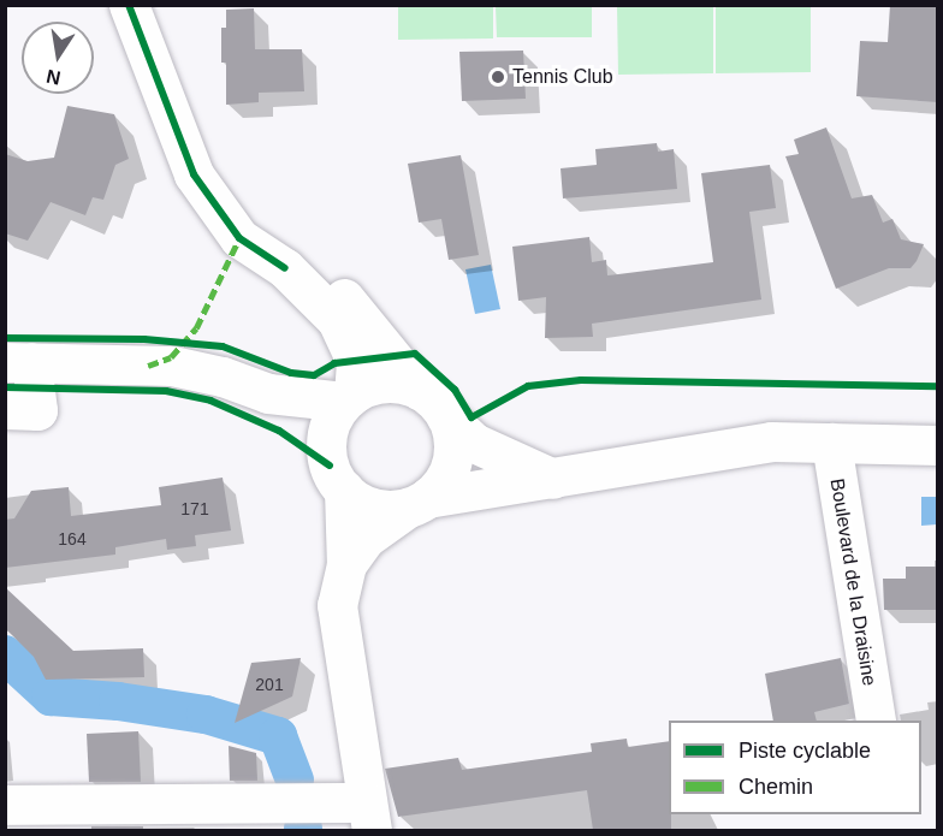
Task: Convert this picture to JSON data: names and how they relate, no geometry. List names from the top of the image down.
{
  "streets": {
    "street": ["Boulevard de la Draisine"]
  },
  "places": ["Tennis Club"],
  "house_numbers": ["171", "164", "201"],
  "legend": ["Piste cyclable", "Chemin"],
  "north": "bottom"
}
